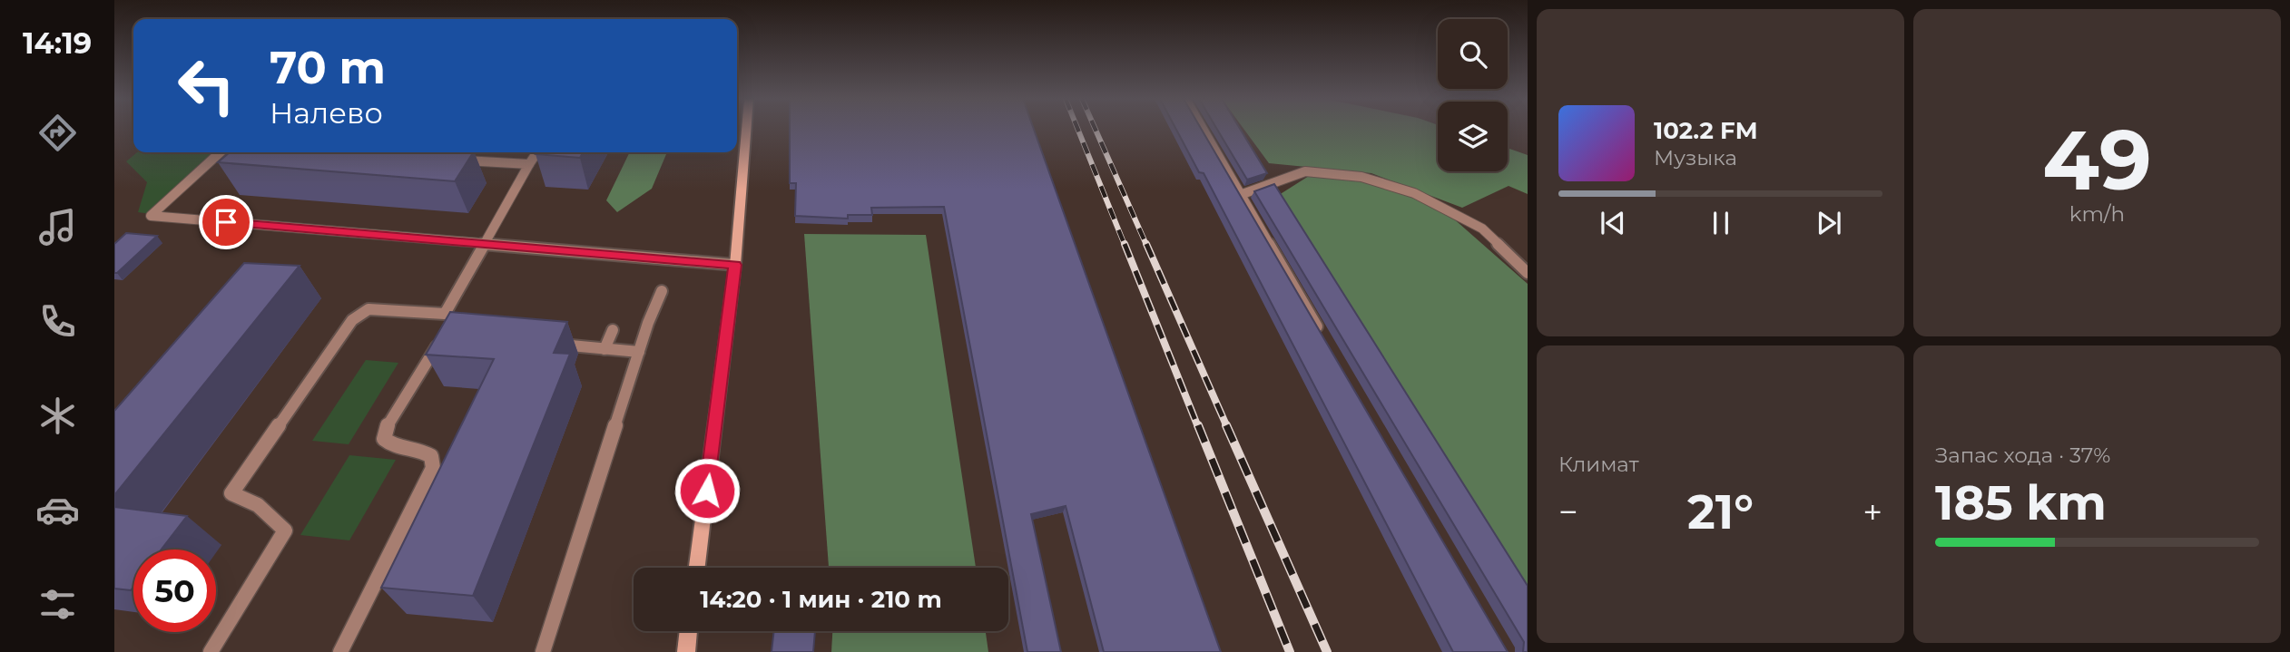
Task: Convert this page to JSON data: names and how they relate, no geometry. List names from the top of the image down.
{
  "page": {
    "tabs": "14:19",
    "tile": [
      ["49", "km/h"],
      "Климат",
      ["Запас хода · 37%", "185 km"]
    ],
    "turn": ["70 m", "Налево"],
    "song": ["102.2 FM", "Музыка"],
    "heat": ["−", "21°", "+"],
    "limit": "50",
    "trip": "14:20 · 1 мин · 210 m"
  }
}
